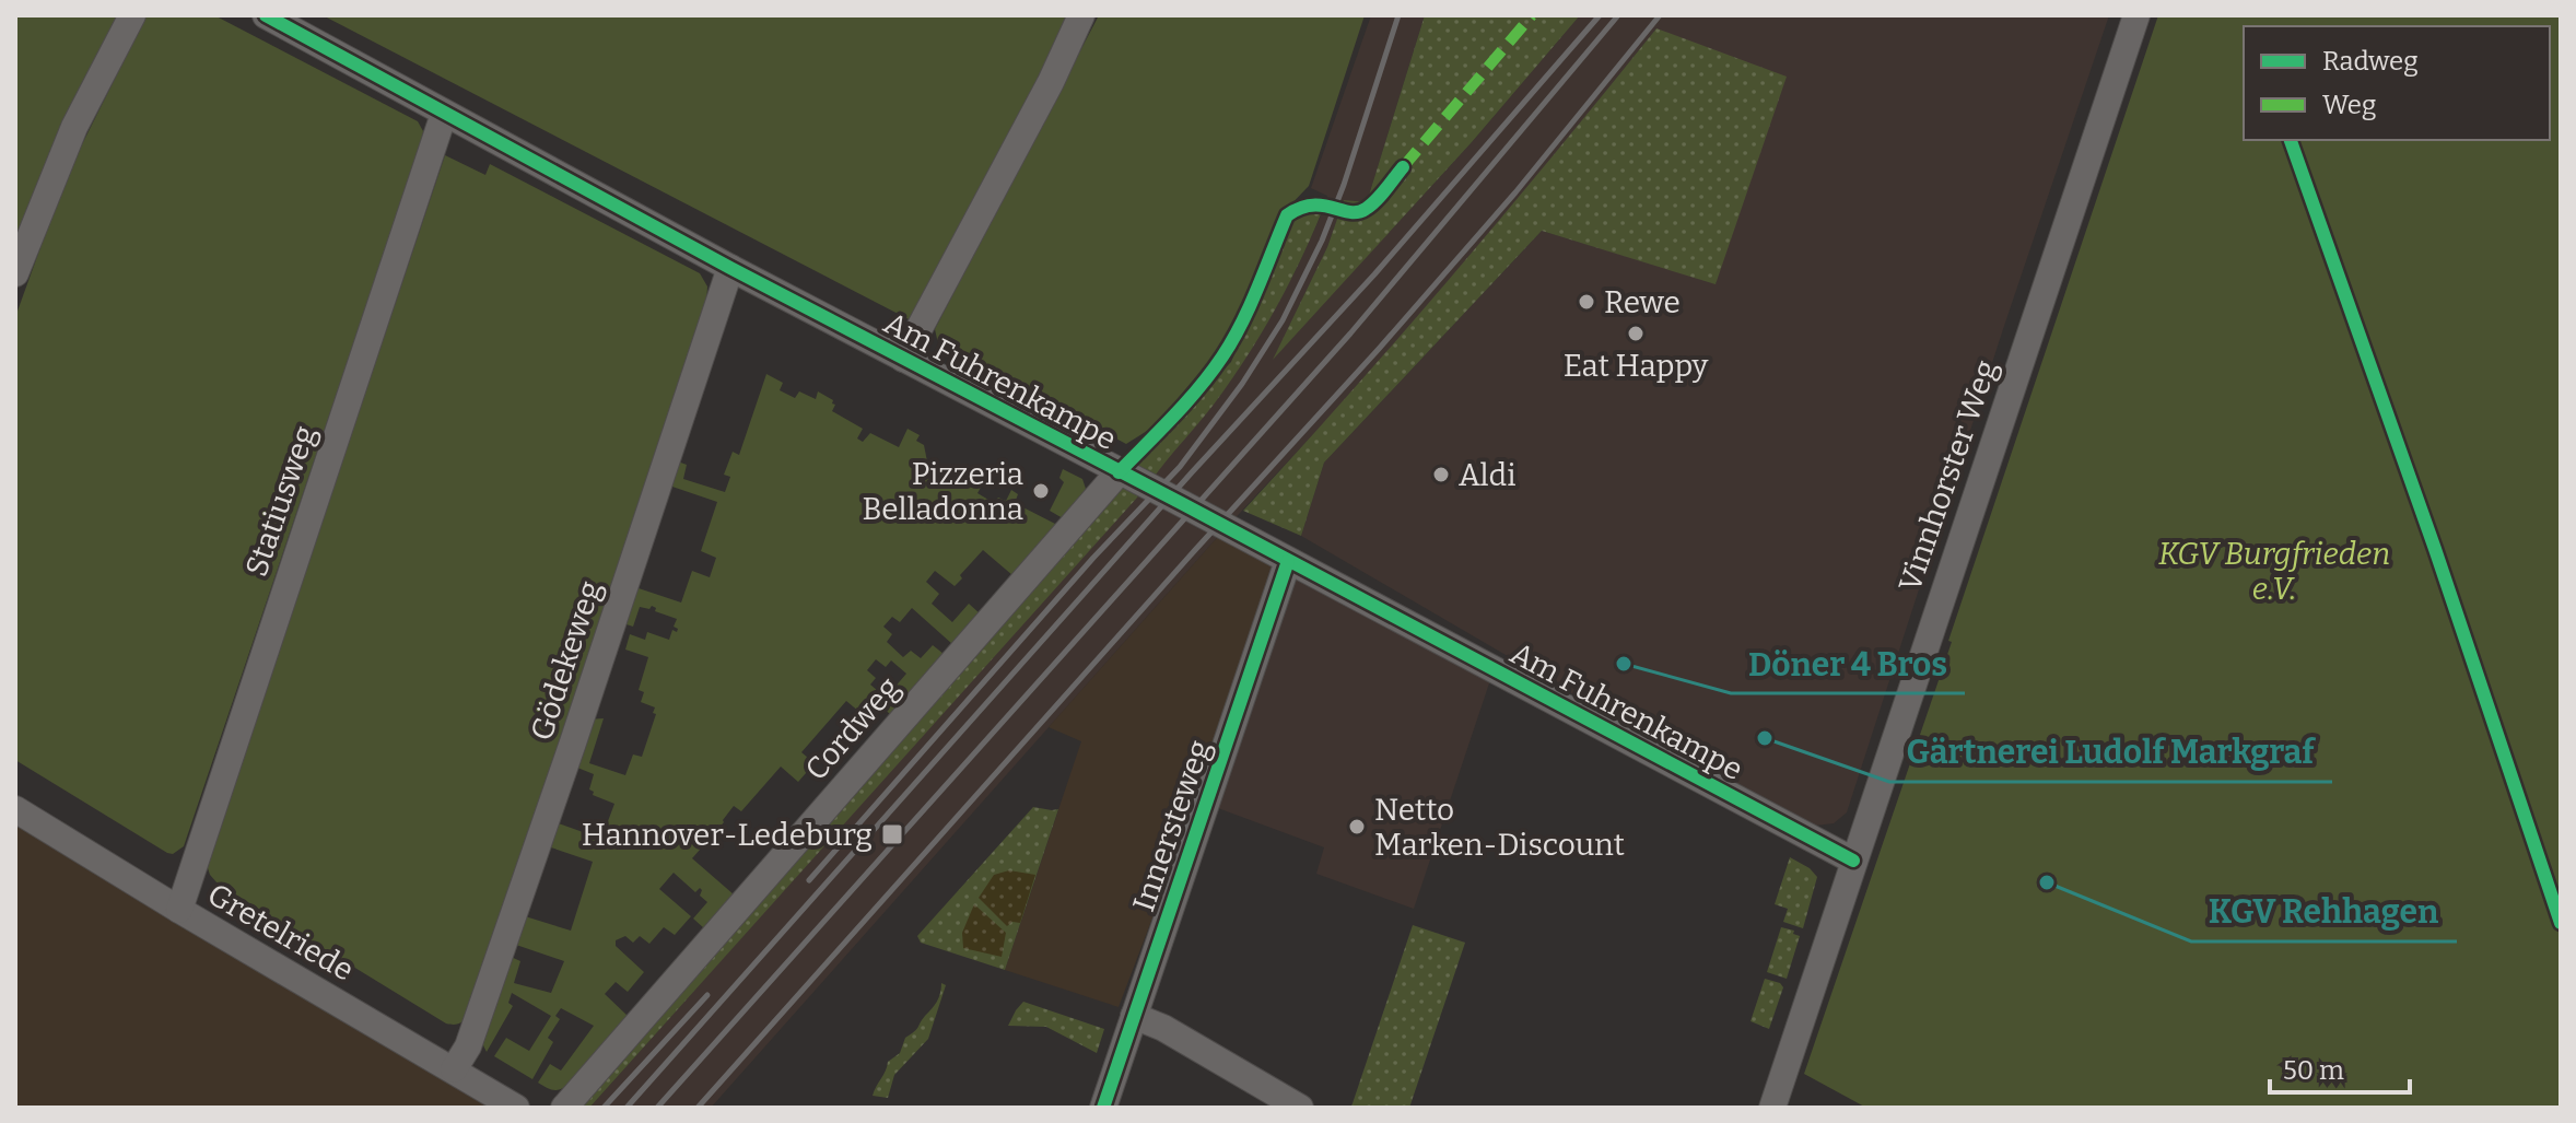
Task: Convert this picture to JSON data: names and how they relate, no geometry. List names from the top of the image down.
{
  "streets": {
    "street": [
      "Am Fuhrenkampe",
      "Vinnhorster Weg",
      "Statiusweg",
      "Gödekeweg",
      "Cordweg",
      "Innersteweg",
      "Gretelriede"
    ]
  },
  "crossings": [
    ["Am Fuhrenkampe", "Vinnhorster Weg"],
    ["Am Fuhrenkampe", "Statiusweg"],
    ["Am Fuhrenkampe", "Gödekeweg"],
    ["Am Fuhrenkampe", "Cordweg"],
    ["Am Fuhrenkampe", "Innersteweg"],
    ["Statiusweg", "Gretelriede"],
    ["Gödekeweg", "Gretelriede"]
  ],
  "parks": ["KGV Burgfrieden e.V."],
  "places": {
    "other": [
      "Rewe",
      "Eat Happy",
      "Aldi",
      "Pizzeria Belladonna",
      "Döner 4 Bros",
      "Gärtnerei Ludolf Markgraf",
      "Netto Marken-Discount",
      "KGV Rehhagen"
    ],
    "transit": ["Hannover-Ledeburg"]
  },
  "legend": ["Radweg", "Weg"],
  "scale_bar": "50 m"
}
